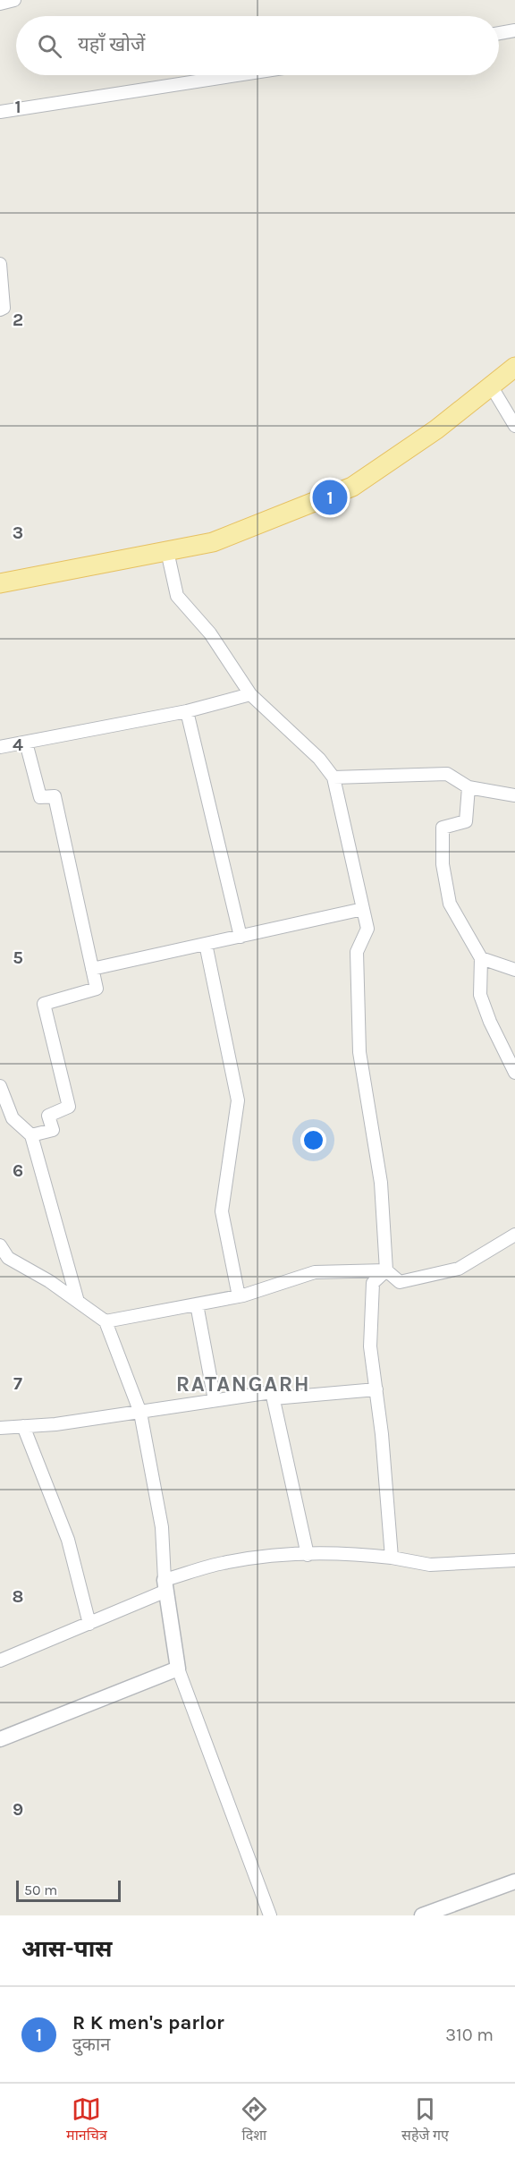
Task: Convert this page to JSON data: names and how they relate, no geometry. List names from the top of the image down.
{
  "districts": ["RATANGARH"],
  "scale_bar": "50 m",
  "page": {
    "search": "यहाँ खोजें",
    "pins": "1",
    "scale": "50 m",
    "heading": "आस-पास",
    "list": [
      {
        "mark": "1",
        "name": "R K men's parlor",
        "note": "दुकान",
        "value": "310 m"
      }
    ],
    "nav": ["मानचित्र", "दिशा", "सहेजे गए"]
  },
  "grid": {
    "rows": [
      "1",
      "2",
      "3",
      "4",
      "5",
      "6",
      "7",
      "8",
      "9"
    ]
  }
}
